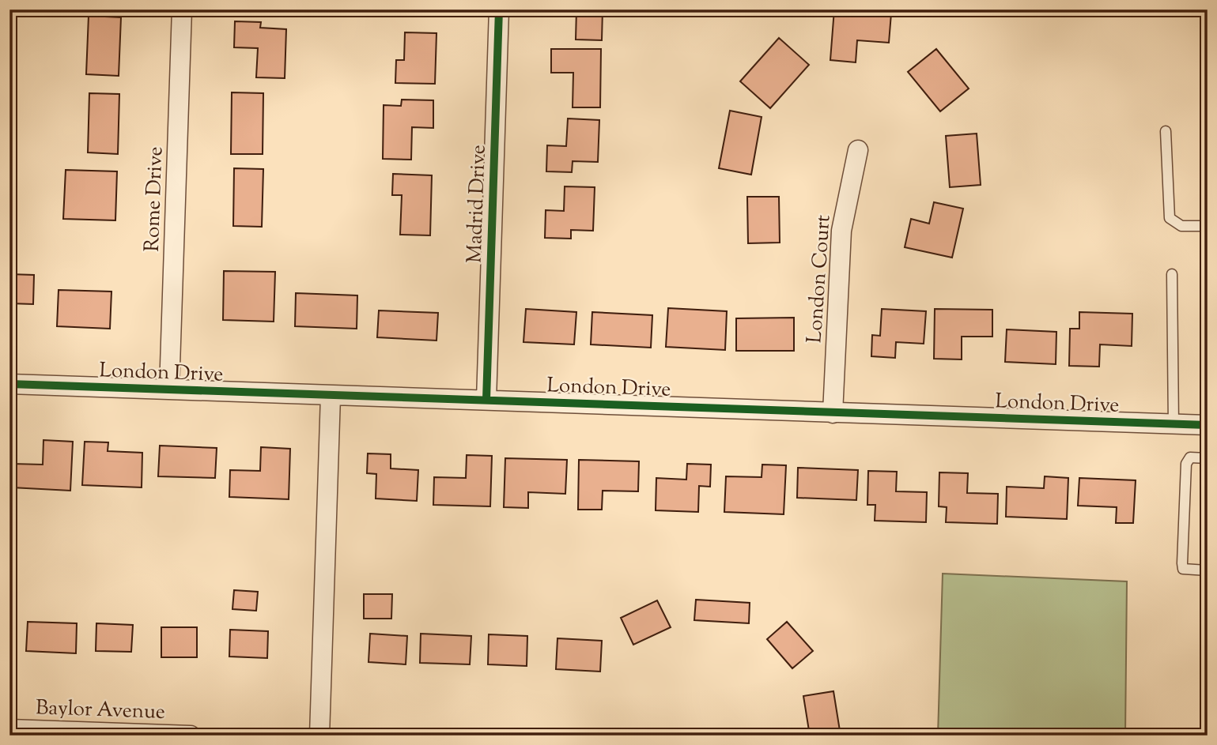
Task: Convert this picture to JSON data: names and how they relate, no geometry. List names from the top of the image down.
{
  "streets": {
    "street": [
      "Rome Drive",
      "Madrid Drive",
      "London Court",
      "London Drive",
      "Baylor Avenue"
    ]
  },
  "crossings": [
    ["Rome Drive", "London Drive"],
    ["Madrid Drive", "London Drive"],
    ["London Court", "London Drive"]
  ]
}
